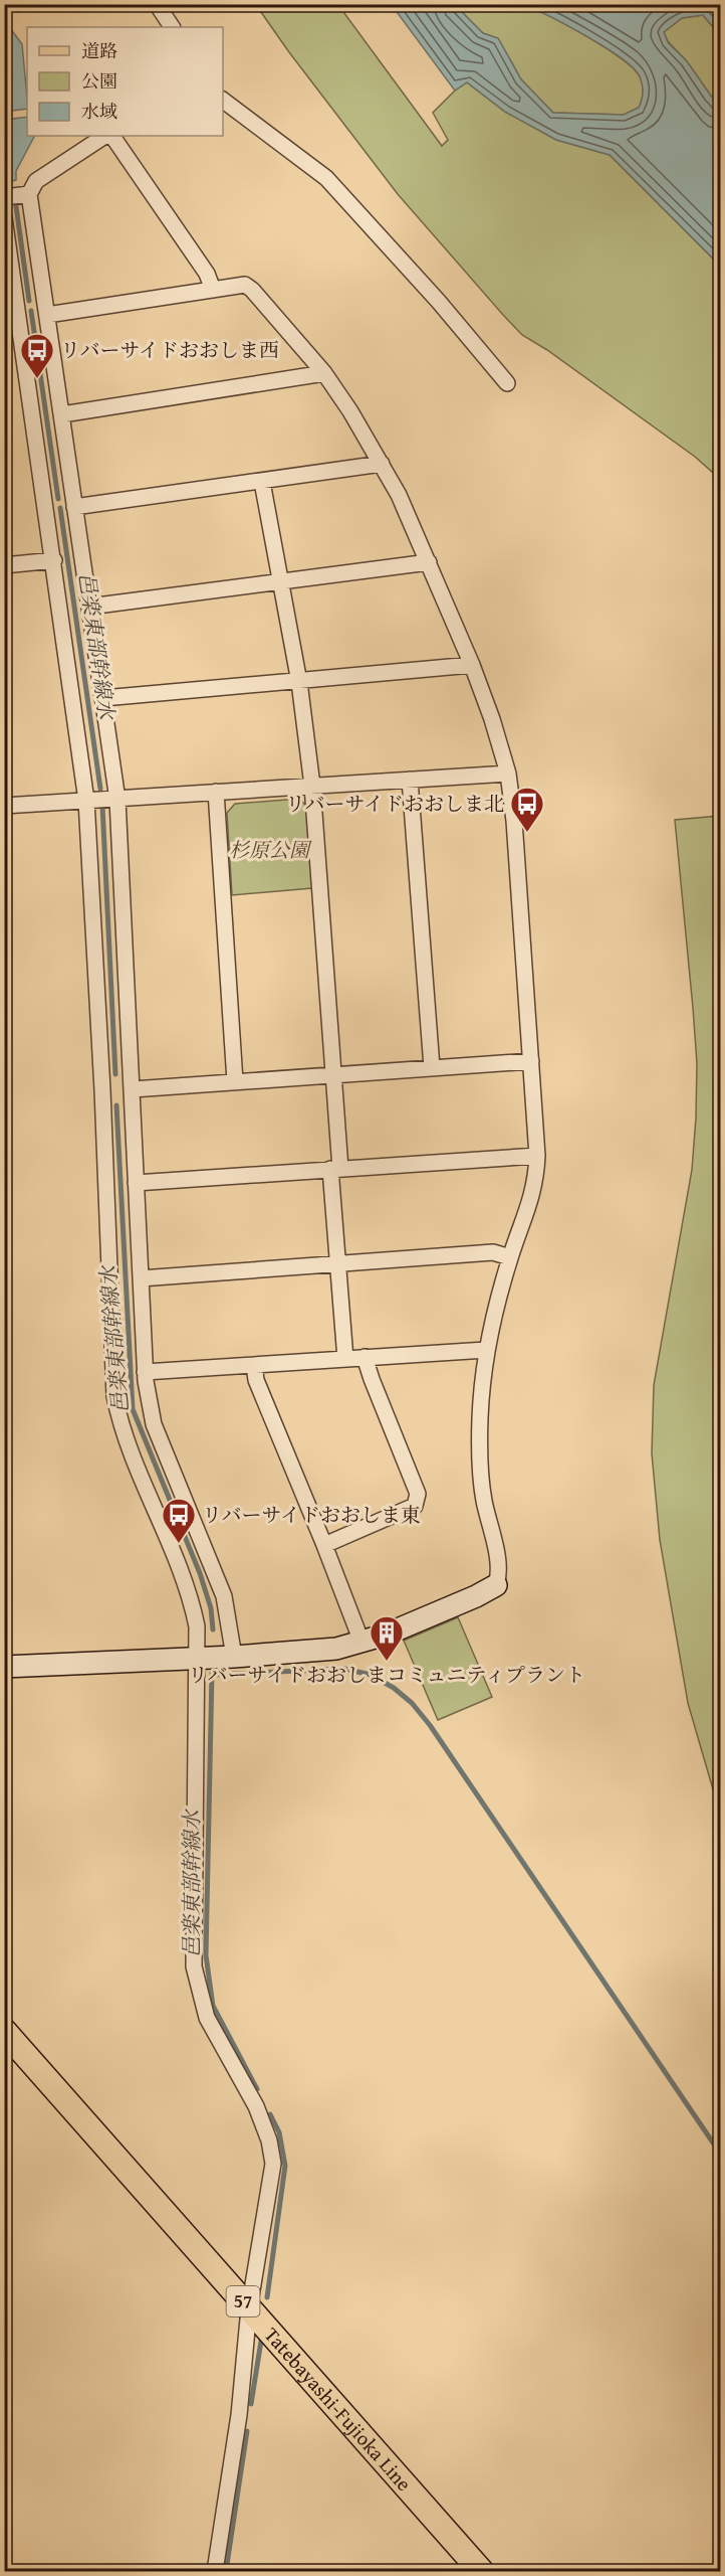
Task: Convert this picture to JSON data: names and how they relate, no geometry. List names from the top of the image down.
{
  "streets": {
    "main road": ["57", "Tatebayashi-Fujioka Line"]
  },
  "water": ["邑楽東部幹線水"],
  "parks": ["杉原公園"],
  "places": {
    "bus stop": ["リバーサイドおおしま西", "リバーサイドおおしま北", "リバーサイドおおしま東"],
    "building": ["リバーサイドおおしまコミュニティプラント"]
  },
  "legend": ["道路", "公園", "水域"]
}
